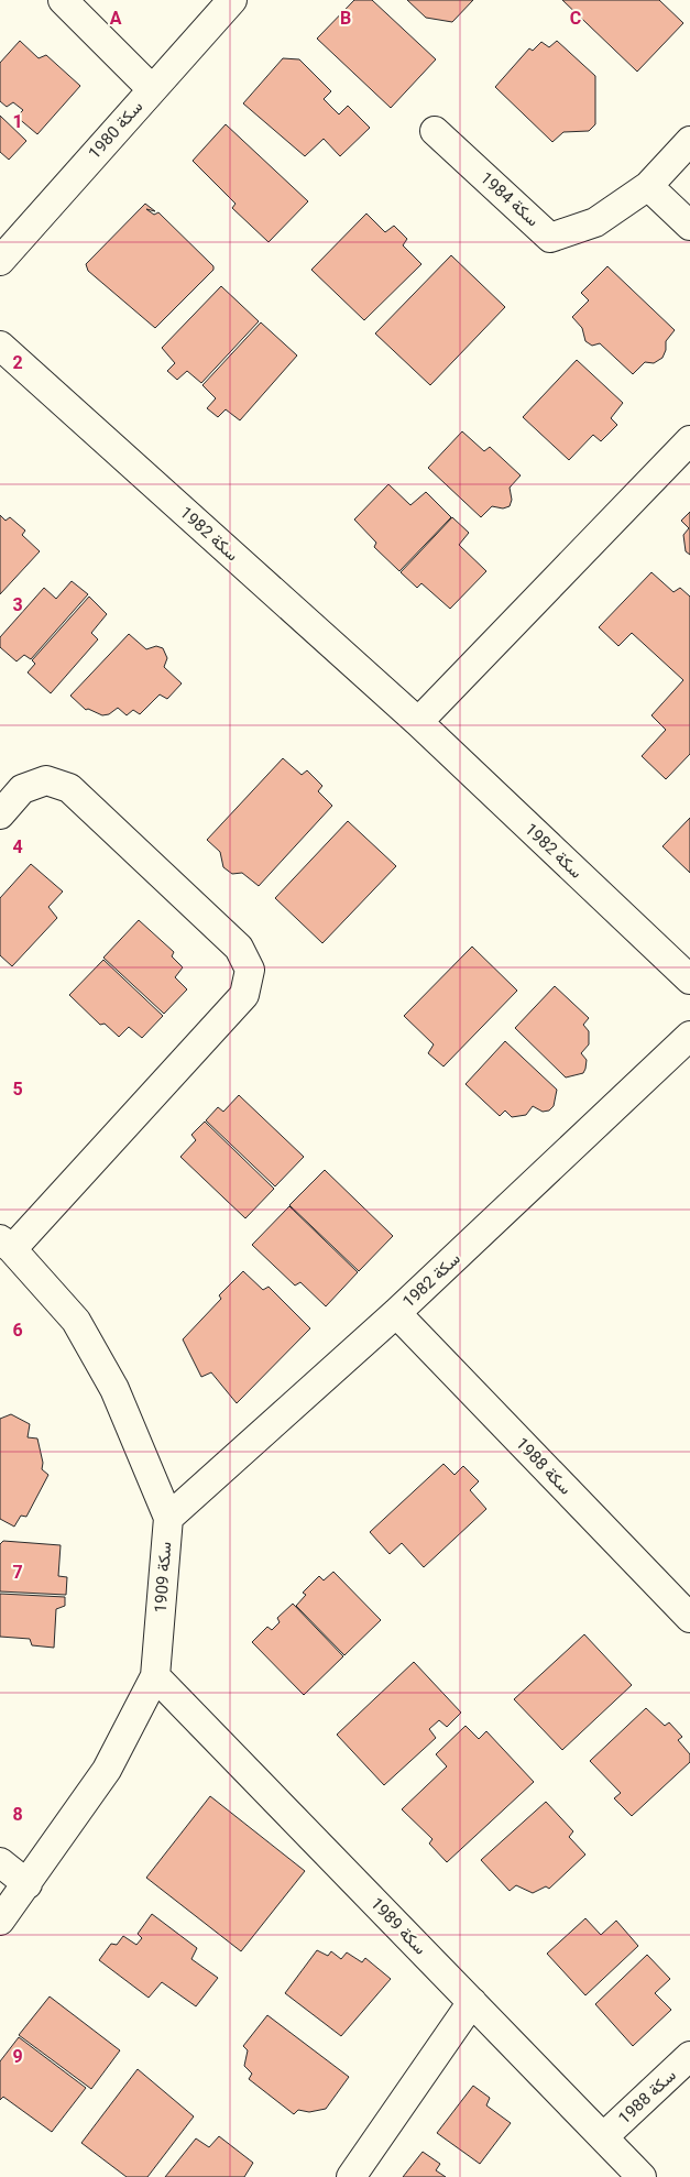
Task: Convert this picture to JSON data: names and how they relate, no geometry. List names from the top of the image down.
{
  "streets": {
    "street": [
      "سكة 1980",
      "سكة 1984",
      "سكة 1982",
      "سكة 1988",
      "سكة 1909",
      "سكة 1989"
    ]
  },
  "crossings": [
    ["سكة 1982", "سكة 1988"],
    ["سكة 1982", "سكة 1909"],
    ["سكة 1988", "سكة 1989"],
    ["سكة 1909", "سكة 1989"]
  ],
  "grid": {
    "columns": ["A", "B", "C"],
    "rows": [
      "1",
      "2",
      "3",
      "4",
      "5",
      "6",
      "7",
      "8",
      "9"
    ]
  }
}
